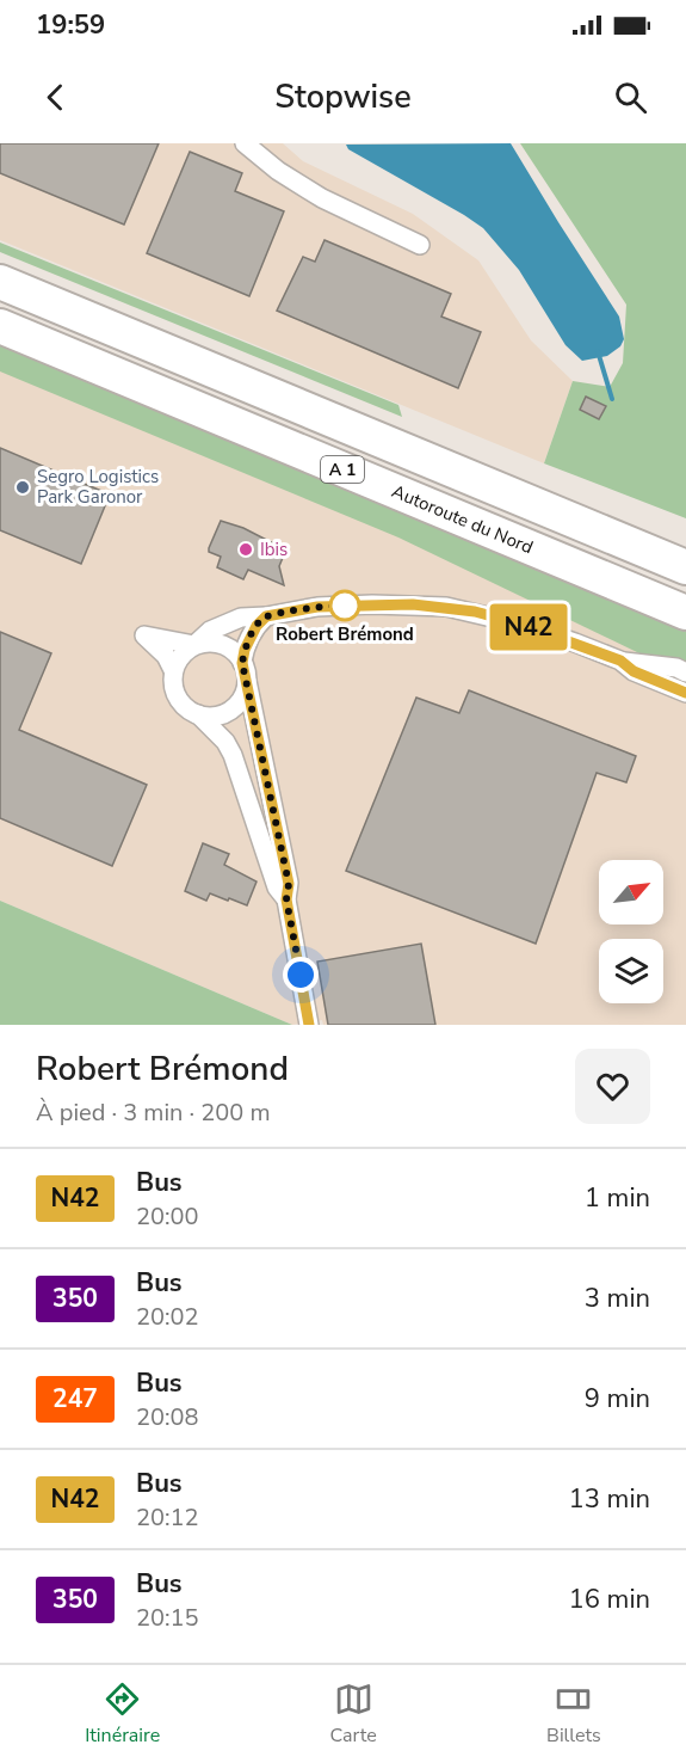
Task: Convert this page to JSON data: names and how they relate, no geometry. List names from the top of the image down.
{
  "streets": {
    "highway": ["A 1", "Autoroute du Nord"]
  },
  "places": ["Segro Logistics Park Garonor", "Ibis", "Robert Brémond"],
  "lines": ["bus line N42"],
  "north": "top right",
  "page": {
    "status": "19:59",
    "header": "Stopwise",
    "on_map": "N42",
    "heading": ["Robert Brémond", "À pied · 3 min · 200 m"],
    "list": [
      {
        "mark": "N42",
        "name": "Bus",
        "note": "20:00",
        "value": "1 min"
      },
      {
        "mark": "350",
        "name": "Bus",
        "note": "20:02",
        "value": "3 min"
      },
      {
        "mark": "247",
        "name": "Bus",
        "note": "20:08",
        "value": "9 min"
      },
      {
        "mark": "N42",
        "name": "Bus",
        "note": "20:12",
        "value": "13 min"
      },
      {
        "mark": "350",
        "name": "Bus",
        "note": "20:15",
        "value": "16 min"
      }
    ],
    "tabs": ["Itinéraire", "Carte", "Billets"]
  }
}
